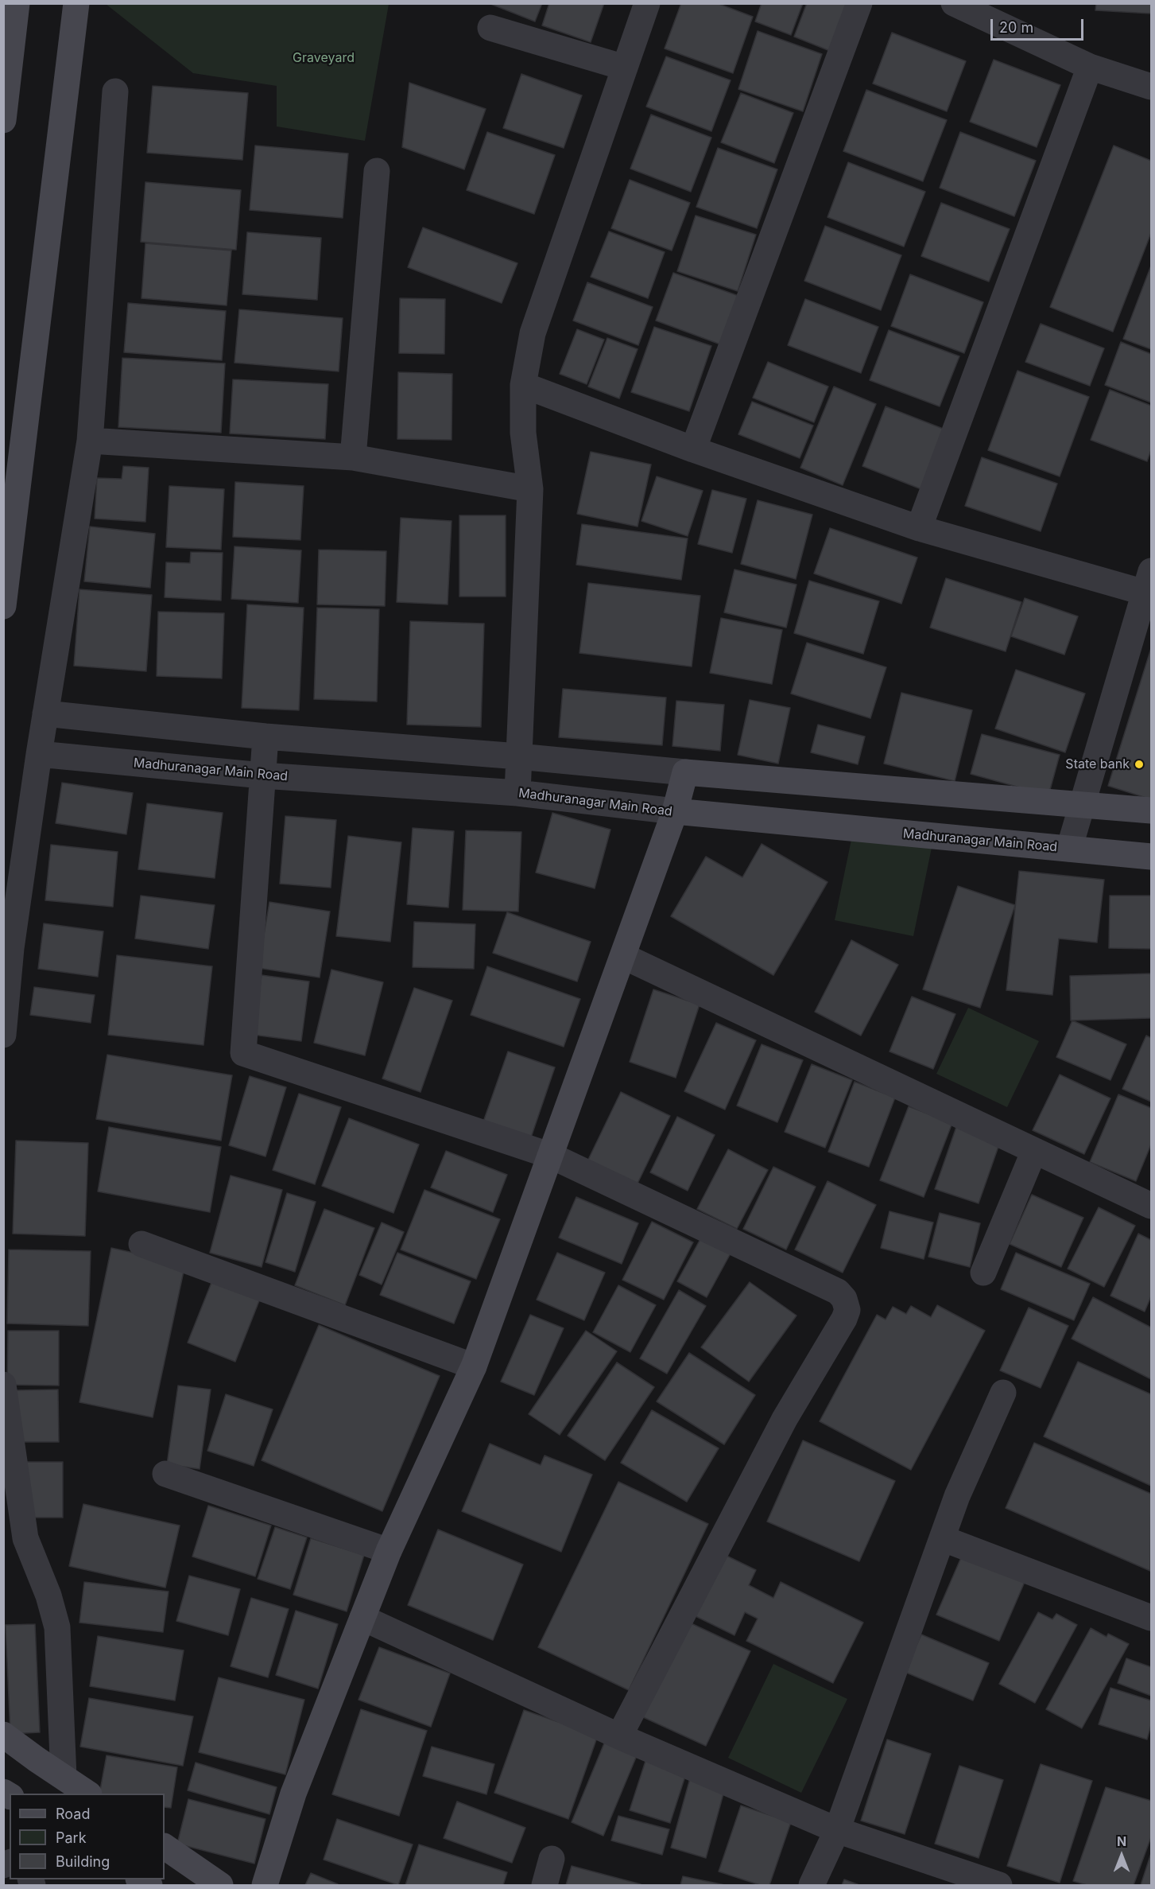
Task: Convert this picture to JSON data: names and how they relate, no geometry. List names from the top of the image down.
{
  "streets": {
    "street": ["Madhuranagar Main Road"]
  },
  "parks": ["Graveyard"],
  "places": ["State bank"],
  "legend": ["Road", "Park", "Building"],
  "scale_bar": "20 m",
  "north": "top"
}
